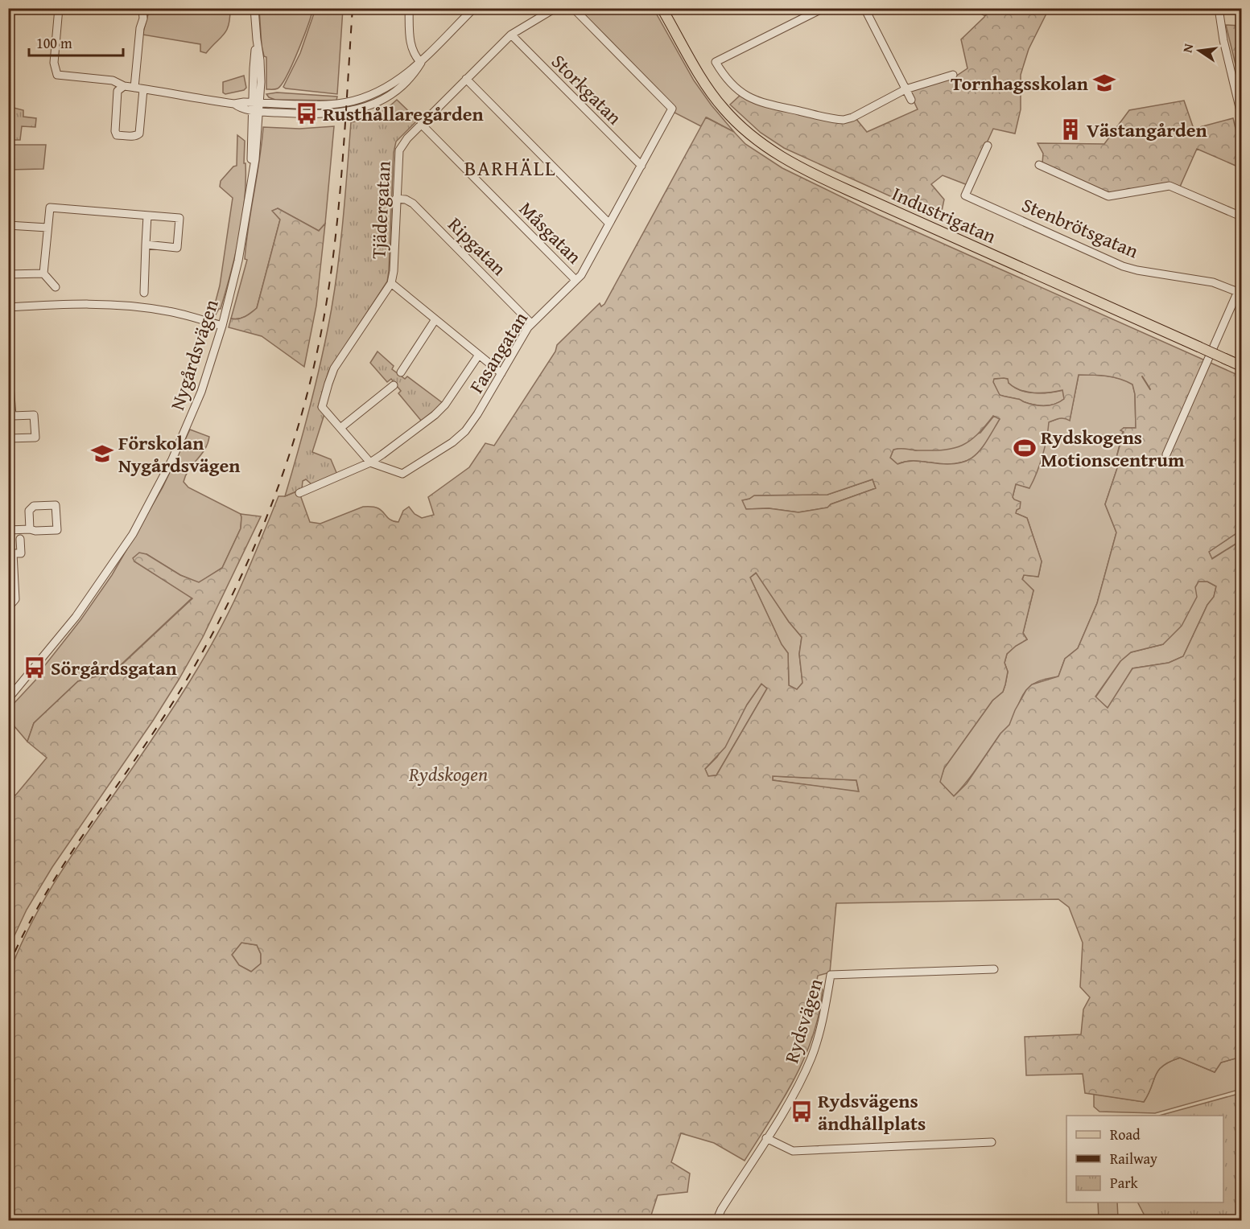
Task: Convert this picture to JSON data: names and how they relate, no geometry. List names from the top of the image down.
{
  "streets": {
    "main road": ["Industrigatan"],
    "street": [
      "Storkgatan",
      "Tjädergatan",
      "Stenbrötsgatan",
      "Måsgatan",
      "Ripgatan",
      "Fasangatan",
      "Nygårdsvägen",
      "Rydsvägen"
    ]
  },
  "crossings": [
    ["Storkgatan", "Tjädergatan"],
    ["Storkgatan", "Fasangatan"],
    ["Tjädergatan", "Måsgatan"],
    ["Tjädergatan", "Ripgatan"],
    ["Tjädergatan", "Fasangatan"],
    ["Måsgatan", "Fasangatan"],
    ["Ripgatan", "Fasangatan"]
  ],
  "districts": ["BARHÄLL"],
  "parks": ["Rydskogen"],
  "places": {
    "school or university": ["Tornhagsskolan", "Förskolan Nygårdsvägen"],
    "bus stop": ["Rusthållaregården", "Sörgårdsgatan", "Rydsvägens ändhållplats"],
    "building": ["Västangården"],
    "sports": ["Rydskogens Motionscentrum"]
  },
  "legend": ["Road", "Railway", "Park"],
  "scale_bar": "100 m",
  "north": "left"
}
